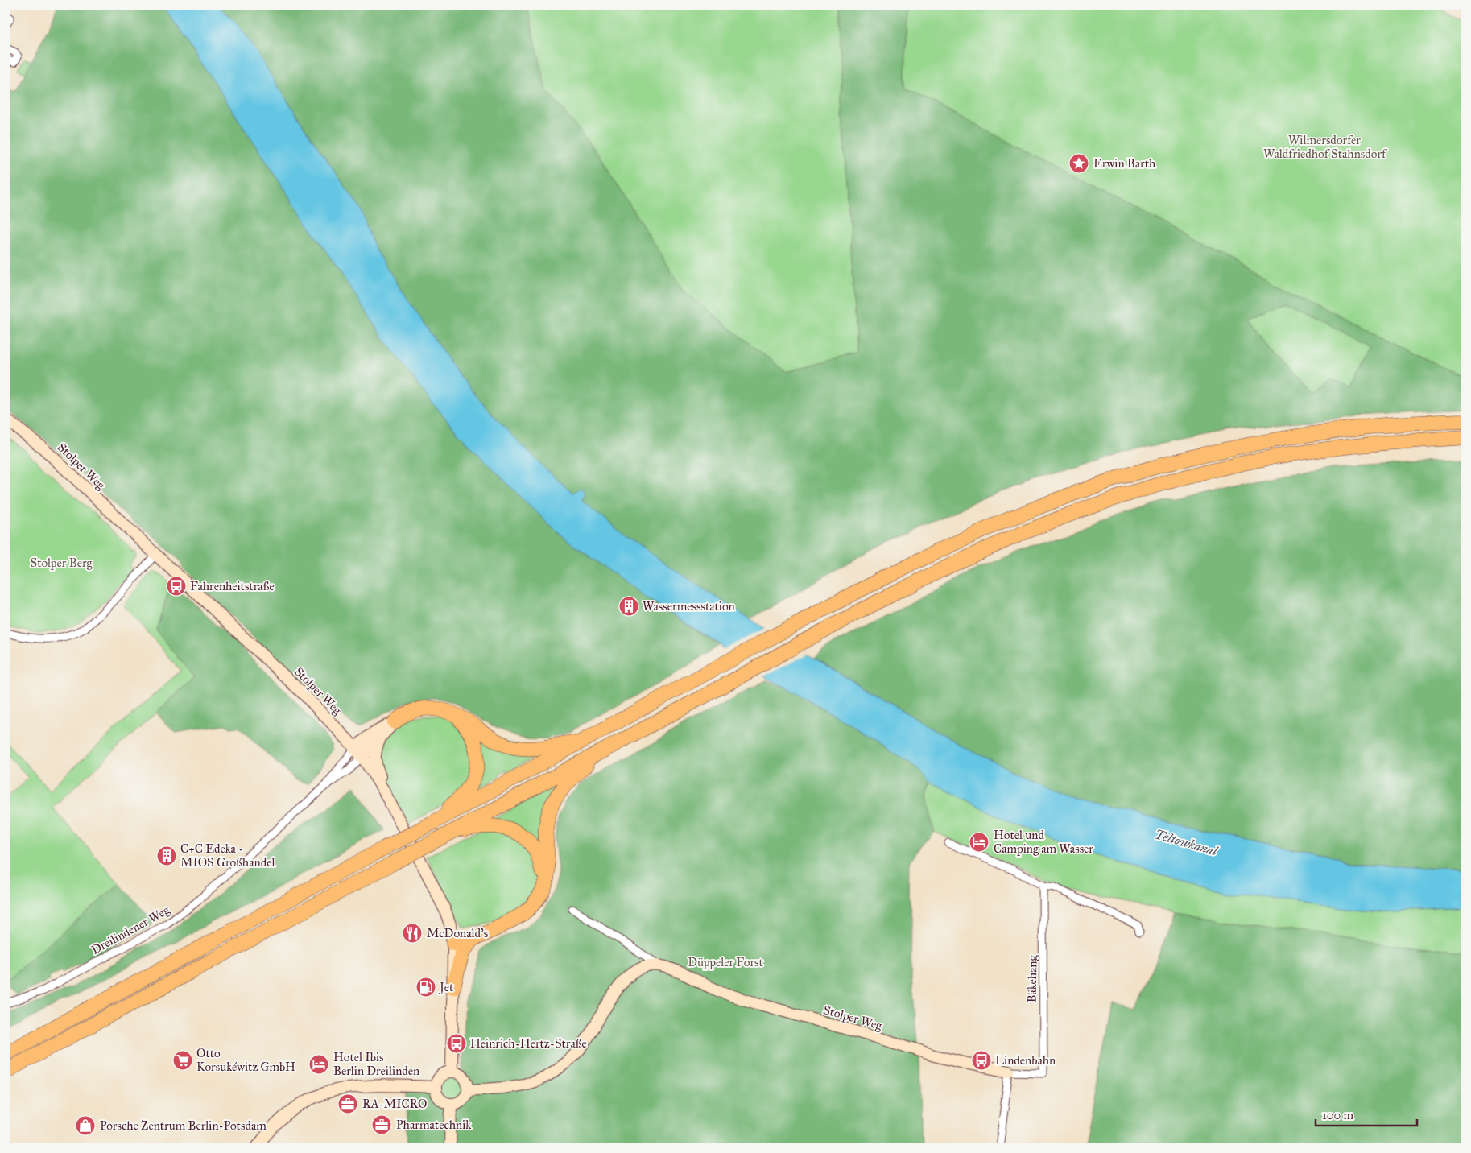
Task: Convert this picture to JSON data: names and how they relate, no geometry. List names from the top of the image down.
{
  "streets": {
    "street": ["Stolper Weg", "Dreilindener Weg", "Bäkehang"]
  },
  "crossings": [
    ["Stolper Weg", "Dreilindener Weg"],
    ["Stolper Weg", "Bäkehang"]
  ],
  "water": ["Teltowkanal"],
  "parks": ["Wilmersdorfer Waldfriedhof Stahnsdorf", "Stolper Berg", "Düppeler Forst"],
  "places": {
    "place": ["Erwin Barth"],
    "bus stop": ["Fahrenheitstraße", "Heinrich-Hertz-Straße", "Lindenbahn"],
    "building": ["Wassermessstation", "C+C Edeka - MIOS Großhandel"],
    "hotel": ["Hotel und Camping am Wasser", "Hotel Ibis Berlin Dreilinden"],
    "restaurant": ["McDonald's"],
    "fuel station": ["Jet"],
    "supermarket": ["Otto Korsukéwitz GmbH"],
    "office": ["RA-MICRO", "Pharmatechnik"],
    "shop": ["Porsche Zentrum Berlin-Potsdam"]
  },
  "scale_bar": "100 m"
}
